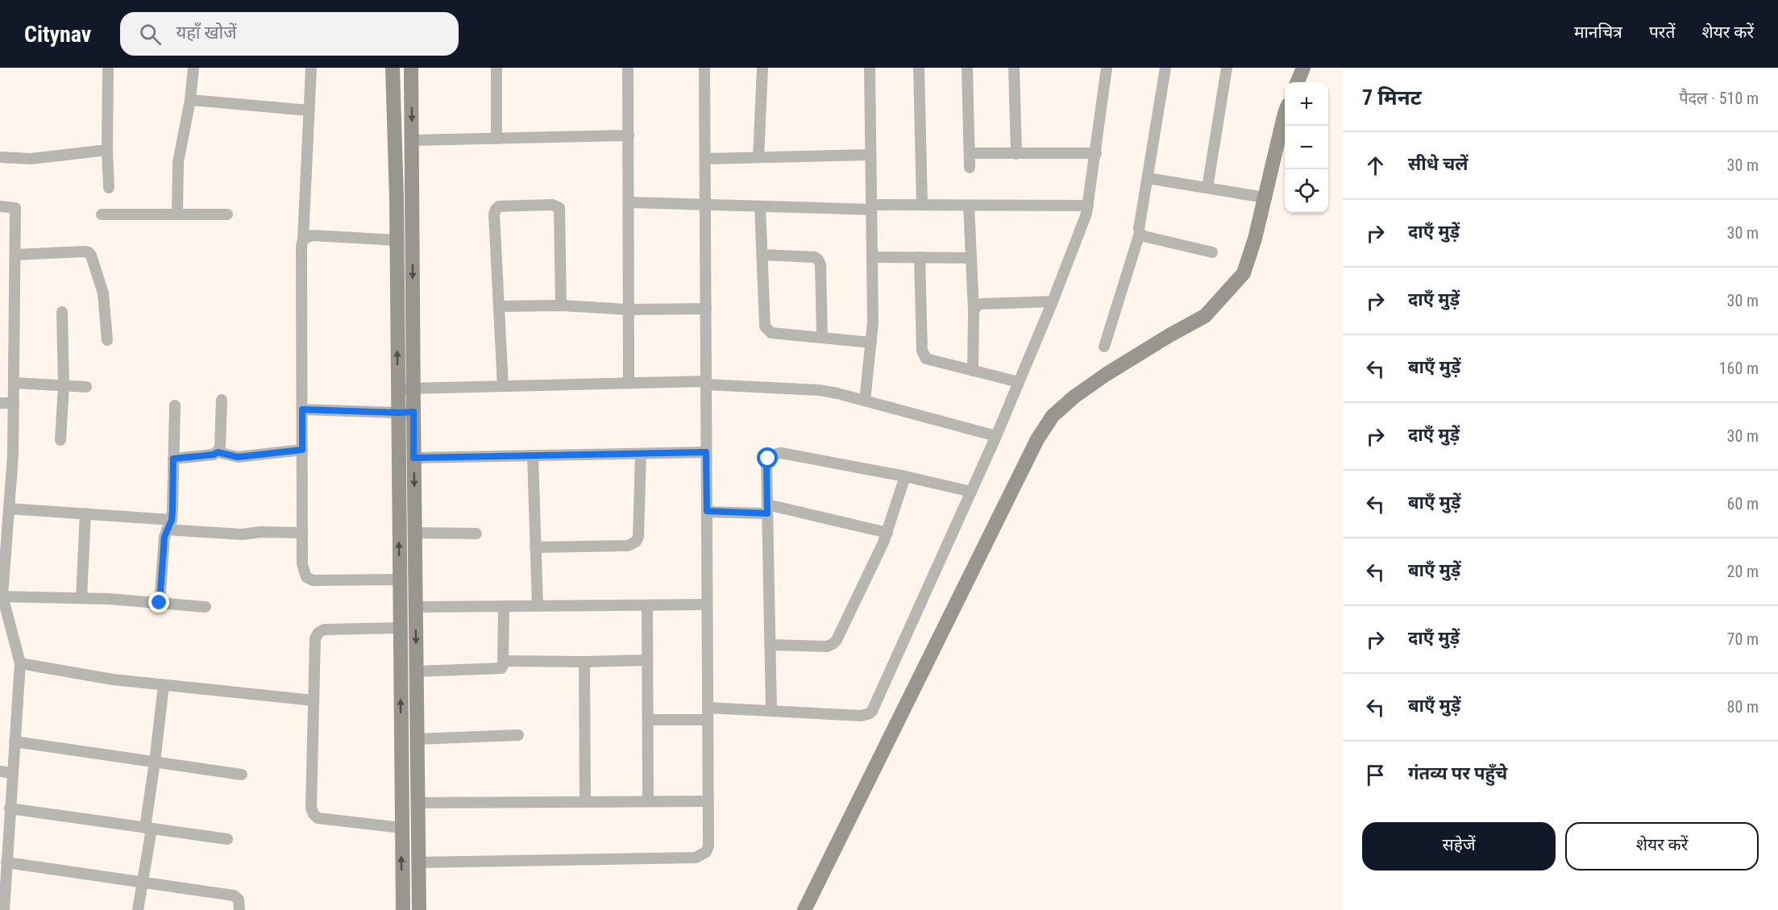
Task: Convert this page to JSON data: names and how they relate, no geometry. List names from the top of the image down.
{
  "page": {
    "header": "Citynav",
    "search": "यहाँ खोजें",
    "nav": ["मानचित्र", "परतें", "शेयर करें"],
    "heading": ["7 मिनट", "पैदल · 510 m"],
    "map_buttons": ["+", "−"],
    "list": [
      ["सीधे चलें", "30 m"],
      ["दाएँ मुड़ें", "30 m"],
      ["दाएँ मुड़ें", "30 m"],
      ["बाएँ मुड़ें", "160 m"],
      ["दाएँ मुड़ें", "30 m"],
      ["बाएँ मुड़ें", "60 m"],
      ["बाएँ मुड़ें", "20 m"],
      ["दाएँ मुड़ें", "70 m"],
      ["बाएँ मुड़ें", "80 m"],
      "गंतव्य पर पहुँचे"
    ],
    "buttons": ["सहेजें", "शेयर करें"]
  }
}
